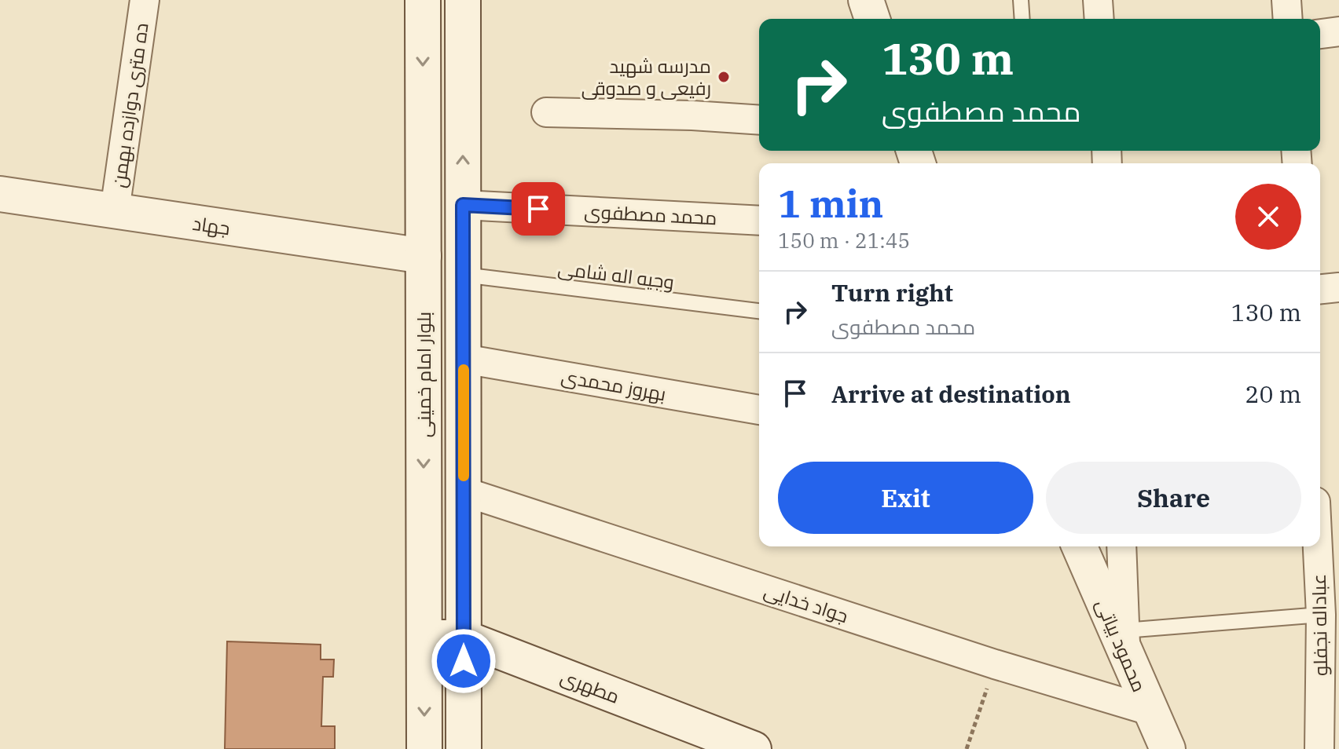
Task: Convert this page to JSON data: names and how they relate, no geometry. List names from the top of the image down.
{
  "streets": {
    "main road": [
      "جهاد",
      "بلوار امام خمینی",
      "محمود بیاتی",
      "مطهری"
    ],
    "street": [
      "ده متری دوازده بهمن",
      "محمد مصطفوی",
      "بهروز محمدی",
      "جواد خدایی",
      "عباداله نجفلو"
    ],
    "lane": ["وجیه اله شامی"]
  },
  "crossings": [
    ["ده متری دوازده بهمن", "جهاد"],
    ["جهاد", "بلوار امام خمینی"],
    ["بلوار امام خمینی", "مطهری"],
    ["جواد خدایی", "محمود بیاتی"]
  ],
  "places": ["مدرسه شهید رفیعی و صدوقی"],
  "page": {
    "turn": ["130 m", "محمد مصطفوی"],
    "heading": ["1 min", "150 m · 21:45"],
    "list": [
      {
        "name": "Turn right",
        "note": "محمد مصطفوی",
        "value": "130 m"
      },
      {
        "name": "Arrive at destination",
        "value": "20 m"
      }
    ],
    "buttons": ["Exit", "Share"]
  }
}
